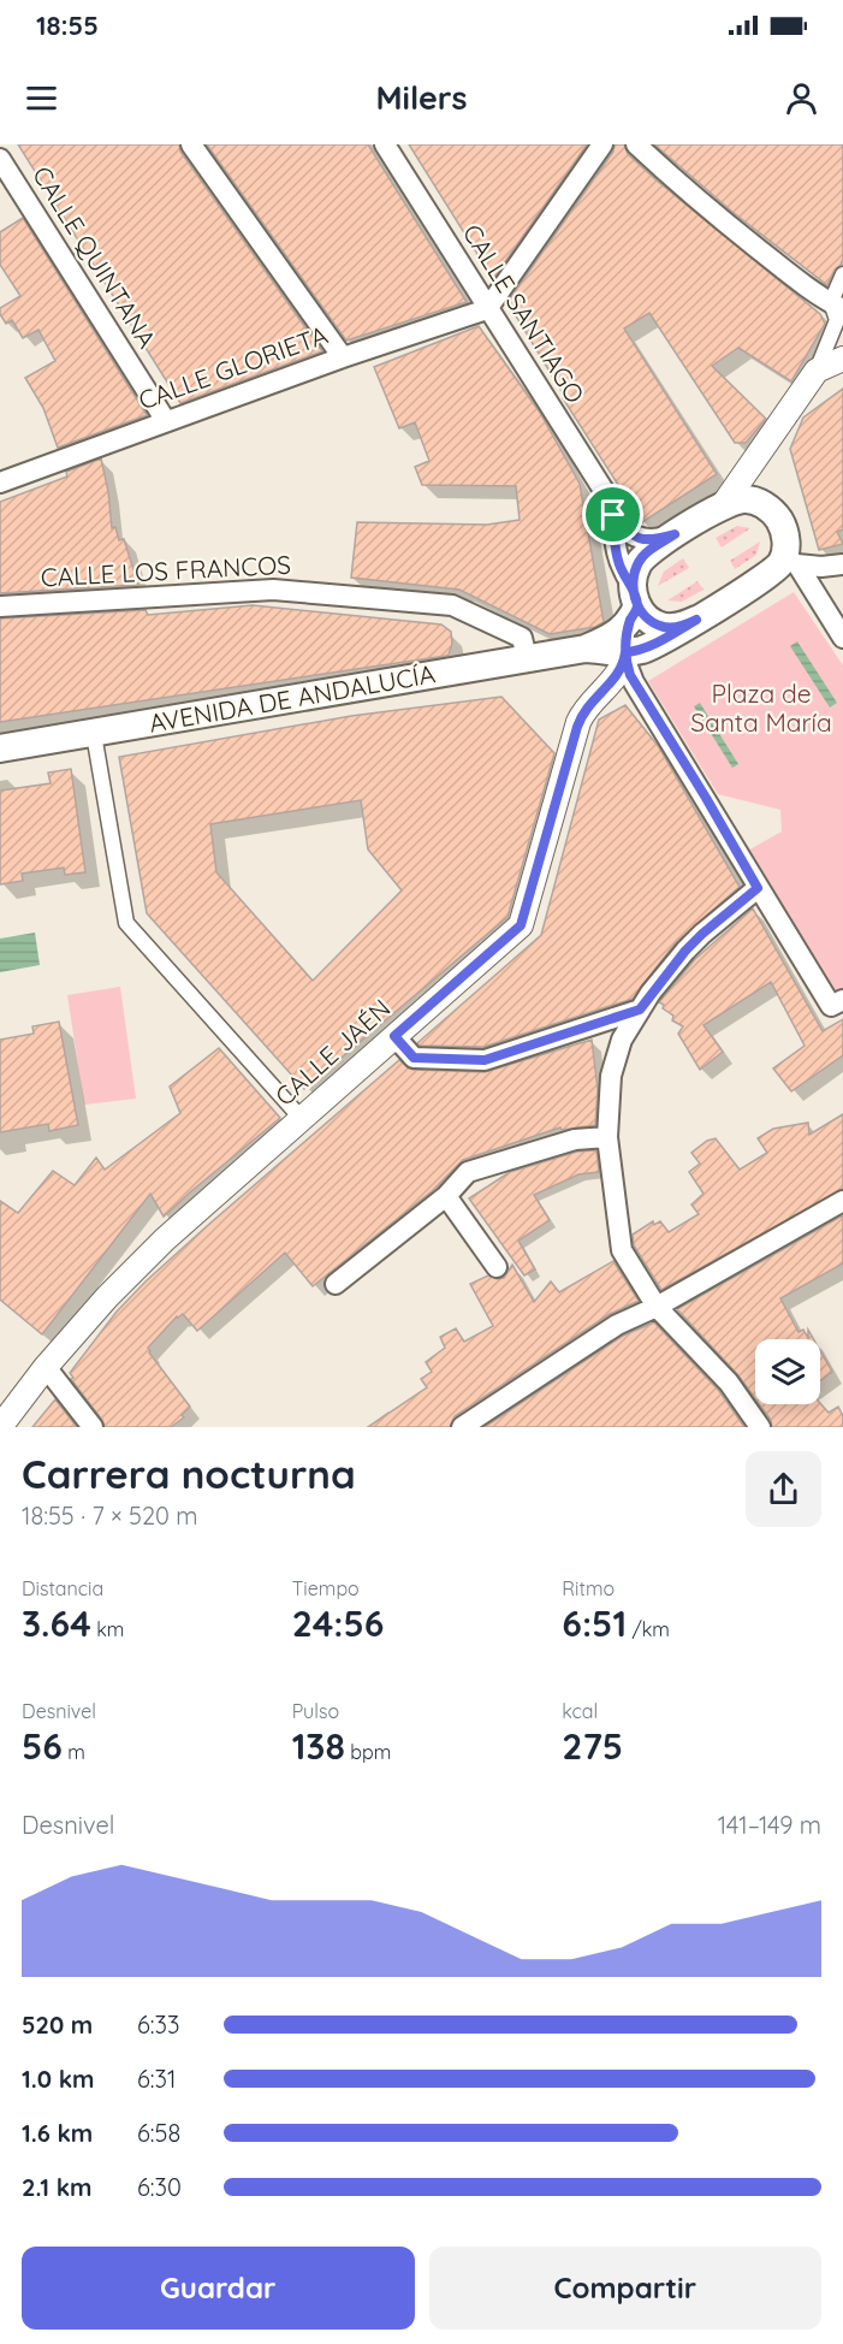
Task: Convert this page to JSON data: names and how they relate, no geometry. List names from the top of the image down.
{
  "streets": {
    "main road": ["AVENIDA DE ANDALUCÍA"],
    "street": [
      "CALLE QUINTANA",
      "CALLE SANTIAGO",
      "CALLE GLORIETA",
      "CALLE LOS FRANCOS",
      "CALLE JAÉN"
    ]
  },
  "crossings": [
    ["CALLE QUINTANA", "CALLE GLORIETA"],
    ["CALLE SANTIAGO", "CALLE GLORIETA"],
    ["CALLE LOS FRANCOS", "AVENIDA DE ANDALUCÍA"]
  ],
  "parks": ["Plaza de Santa María"],
  "page": {
    "status": "18:55",
    "header": "Milers",
    "heading": ["Carrera nocturna", "18:55 · 7 × 520 m"],
    "stats": [
      ["Distancia", "3.64 km"],
      ["Tiempo", "24:56"],
      ["Ritmo", "6:51 /km"],
      ["Desnivel", "56 m"],
      ["Pulso", "138 bpm"],
      ["kcal", "275"]
    ],
    "chart": ["Desnivel", "141–149 m"],
    "list": [
      {
        "name": "520 m",
        "note": "6:33"
      },
      {
        "name": "1.0 km",
        "note": "6:31"
      },
      {
        "name": "1.6 km",
        "note": "6:58"
      },
      {
        "name": "2.1 km",
        "note": "6:30"
      }
    ],
    "buttons": ["Guardar", "Compartir"]
  }
}
